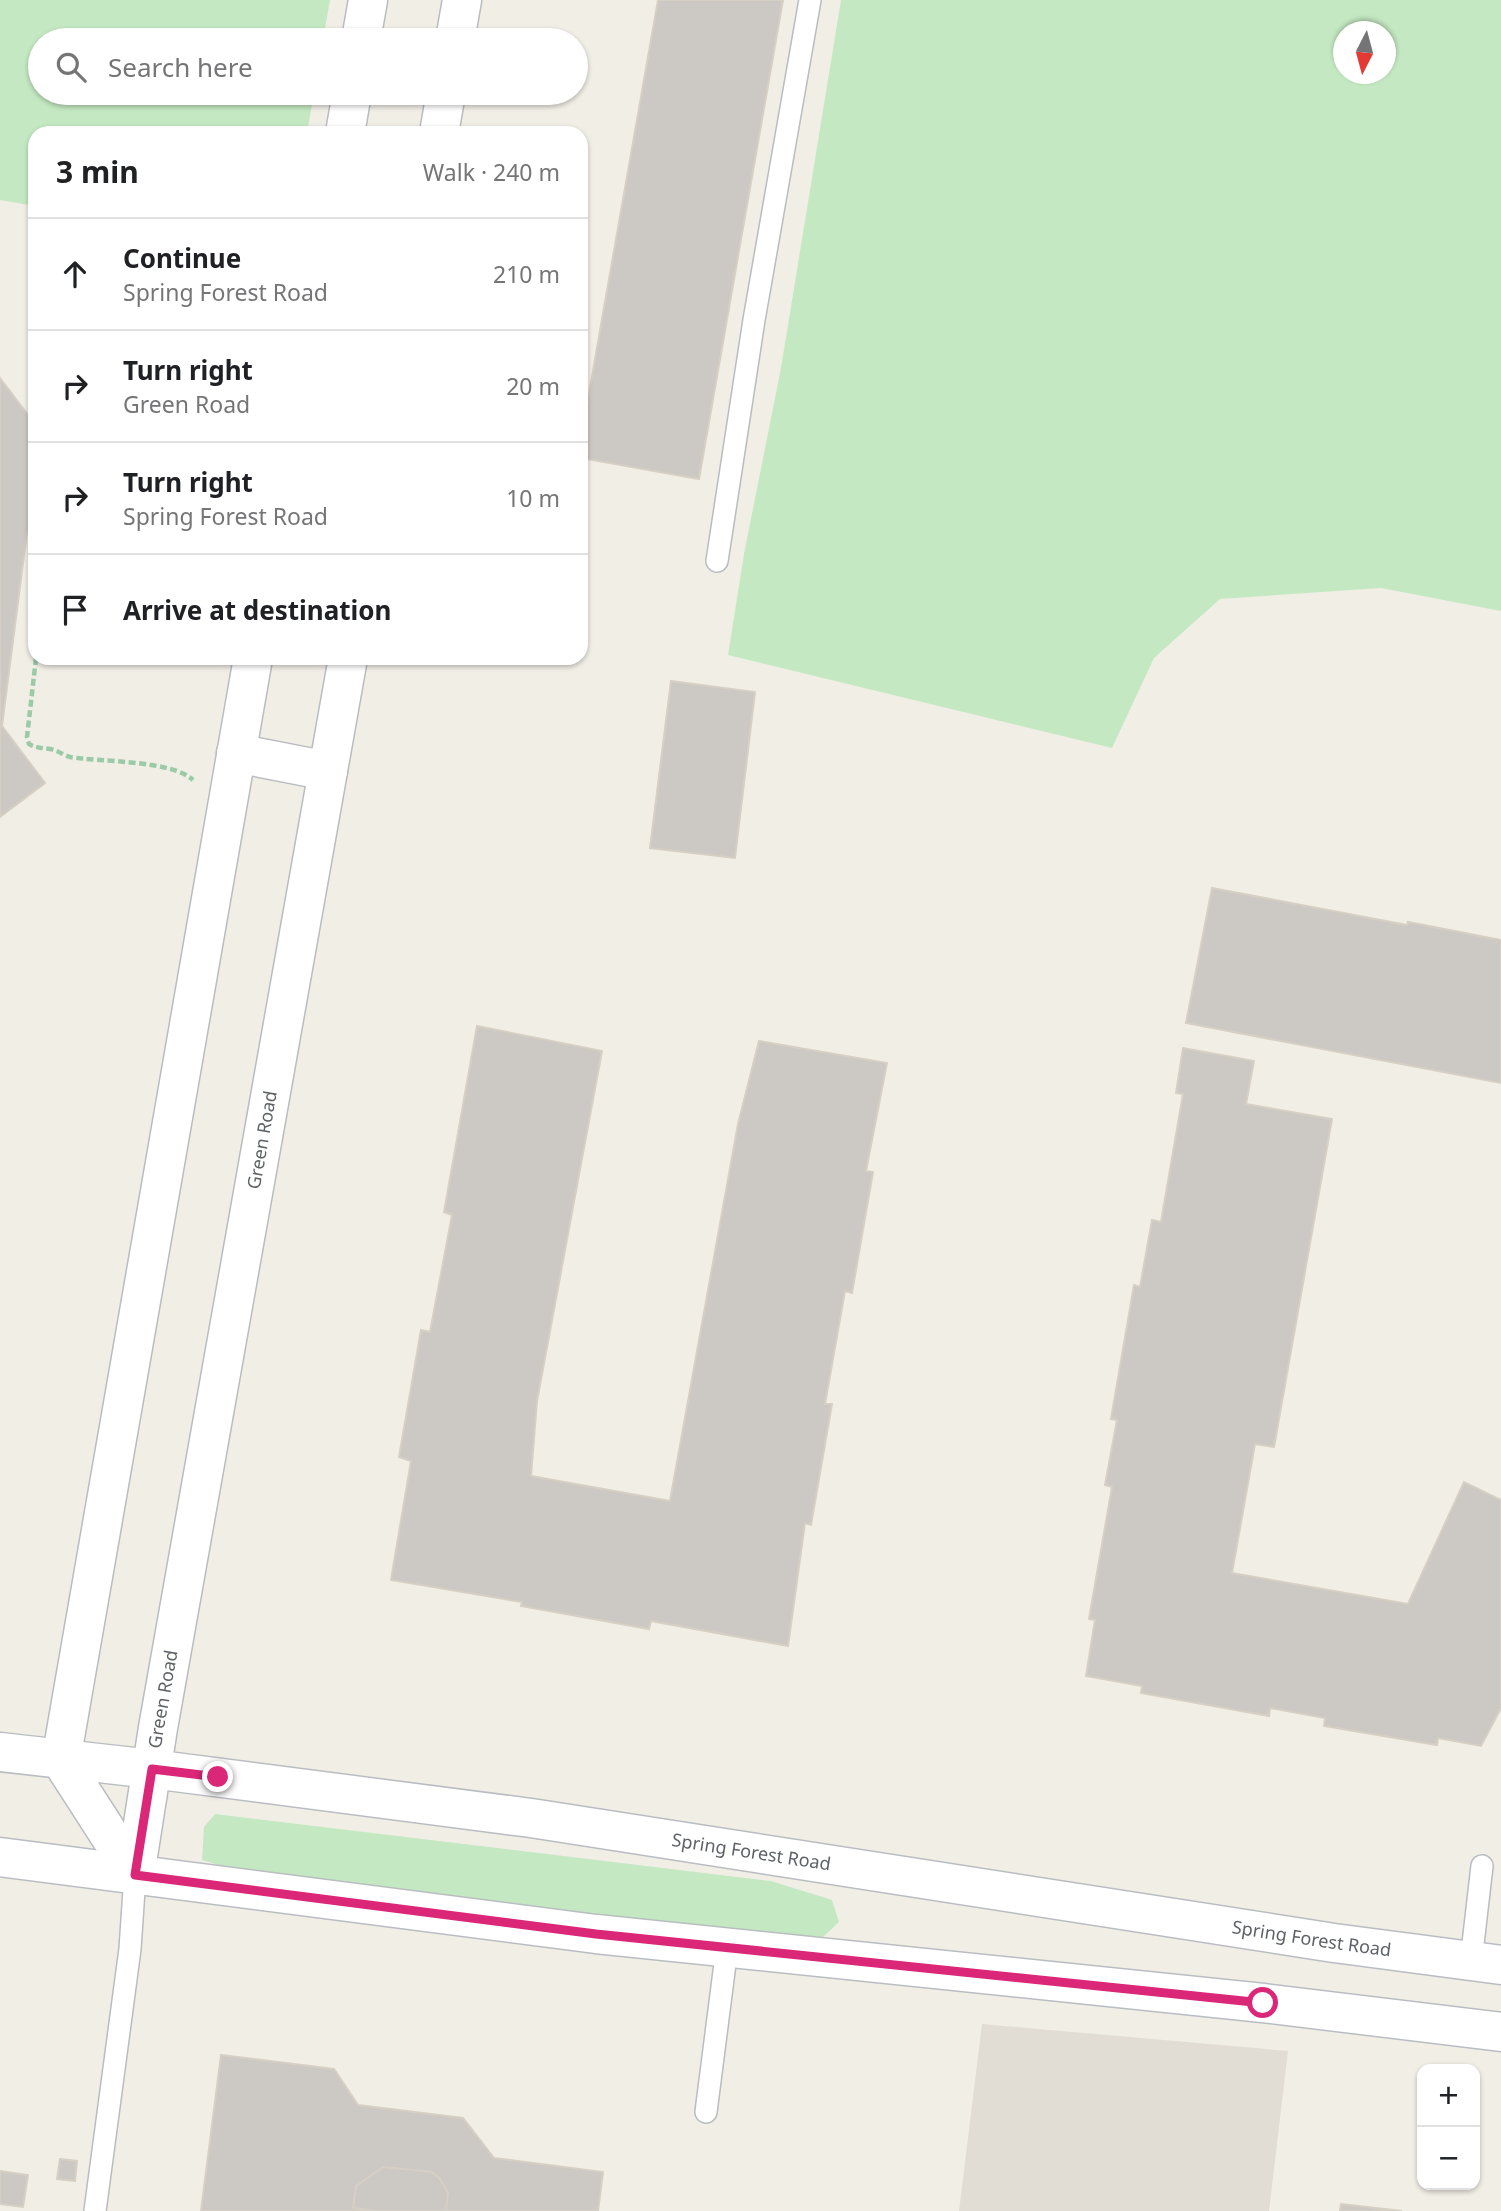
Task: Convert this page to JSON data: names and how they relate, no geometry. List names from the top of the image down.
{
  "streets": {
    "main road": ["Green Road", "Spring Forest Road"]
  },
  "crossings": [
    ["Green Road", "Spring Forest Road"]
  ],
  "north": "bottom",
  "page": {
    "search": "Search here",
    "heading": ["3 min", "Walk · 240 m"],
    "list": [
      ["Continue", "Spring Forest Road", "210 m"],
      ["Turn right", "Green Road", "20 m"],
      ["Turn right", "Spring Forest Road", "10 m"],
      "Arrive at destination"
    ],
    "map_buttons": ["+", "−"]
  }
}
